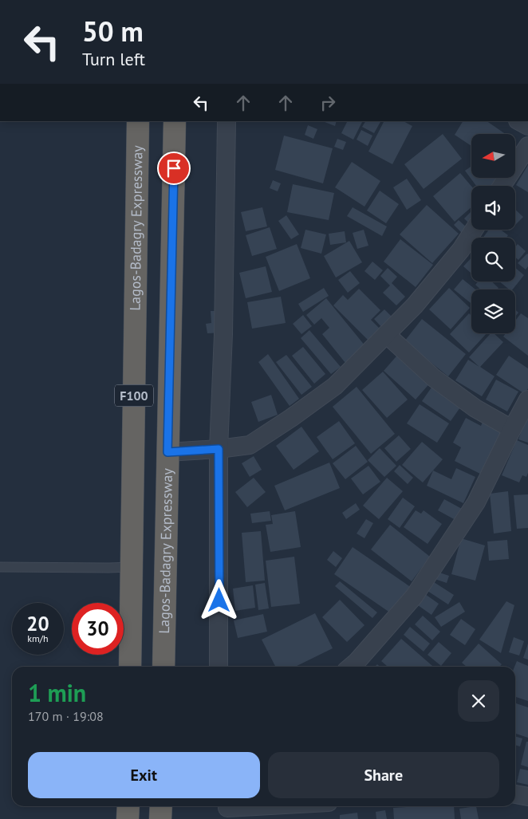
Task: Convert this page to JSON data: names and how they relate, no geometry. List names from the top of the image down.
{
  "streets": {
    "highway": ["Lagos-Badagry Expressway", "F100"]
  },
  "north": "left",
  "page": {
    "turn": ["50 m", "Turn left"],
    "speed": "20 km/h",
    "limit": "30",
    "heading": ["1 min", "170 m · 19:08"],
    "buttons": ["Exit", "Share"]
  }
}
